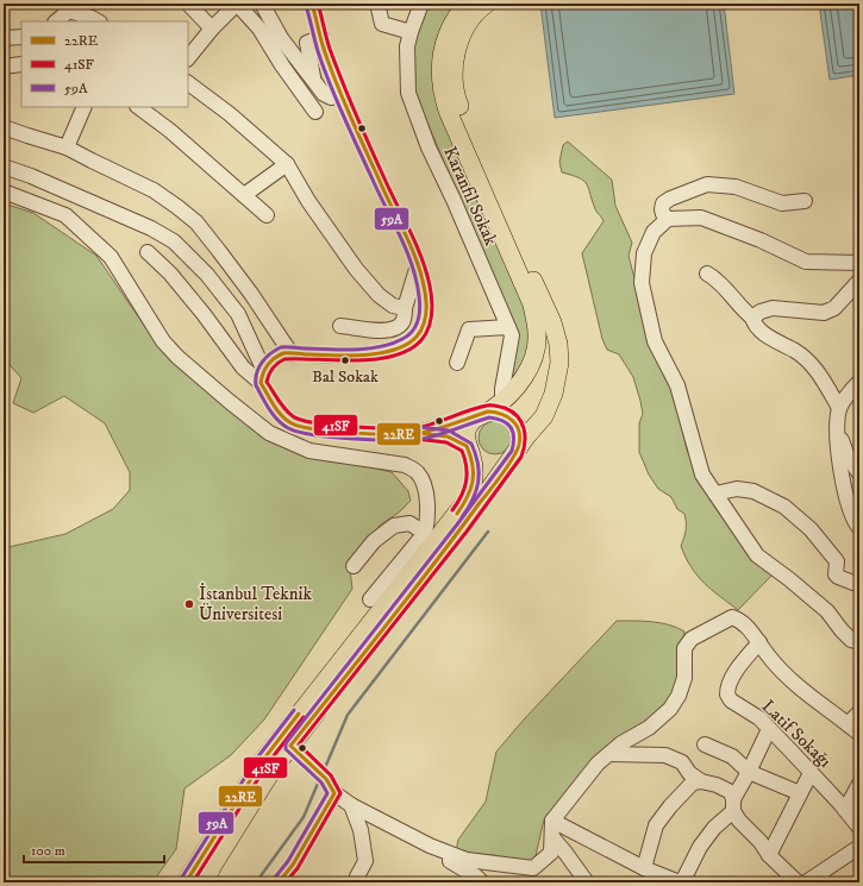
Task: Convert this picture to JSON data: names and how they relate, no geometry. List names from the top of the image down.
{
  "streets": {
    "street": ["Karanfil Sokak", "Latif Sokağı"]
  },
  "places": ["Bal Sokak", "İstanbul Teknik Üniversitesi"],
  "lines": ["transit line 22RE", "transit line 41SF", "transit line 59A"],
  "legend": ["22RE", "41SF", "59A"],
  "scale_bar": "100 m"
}
